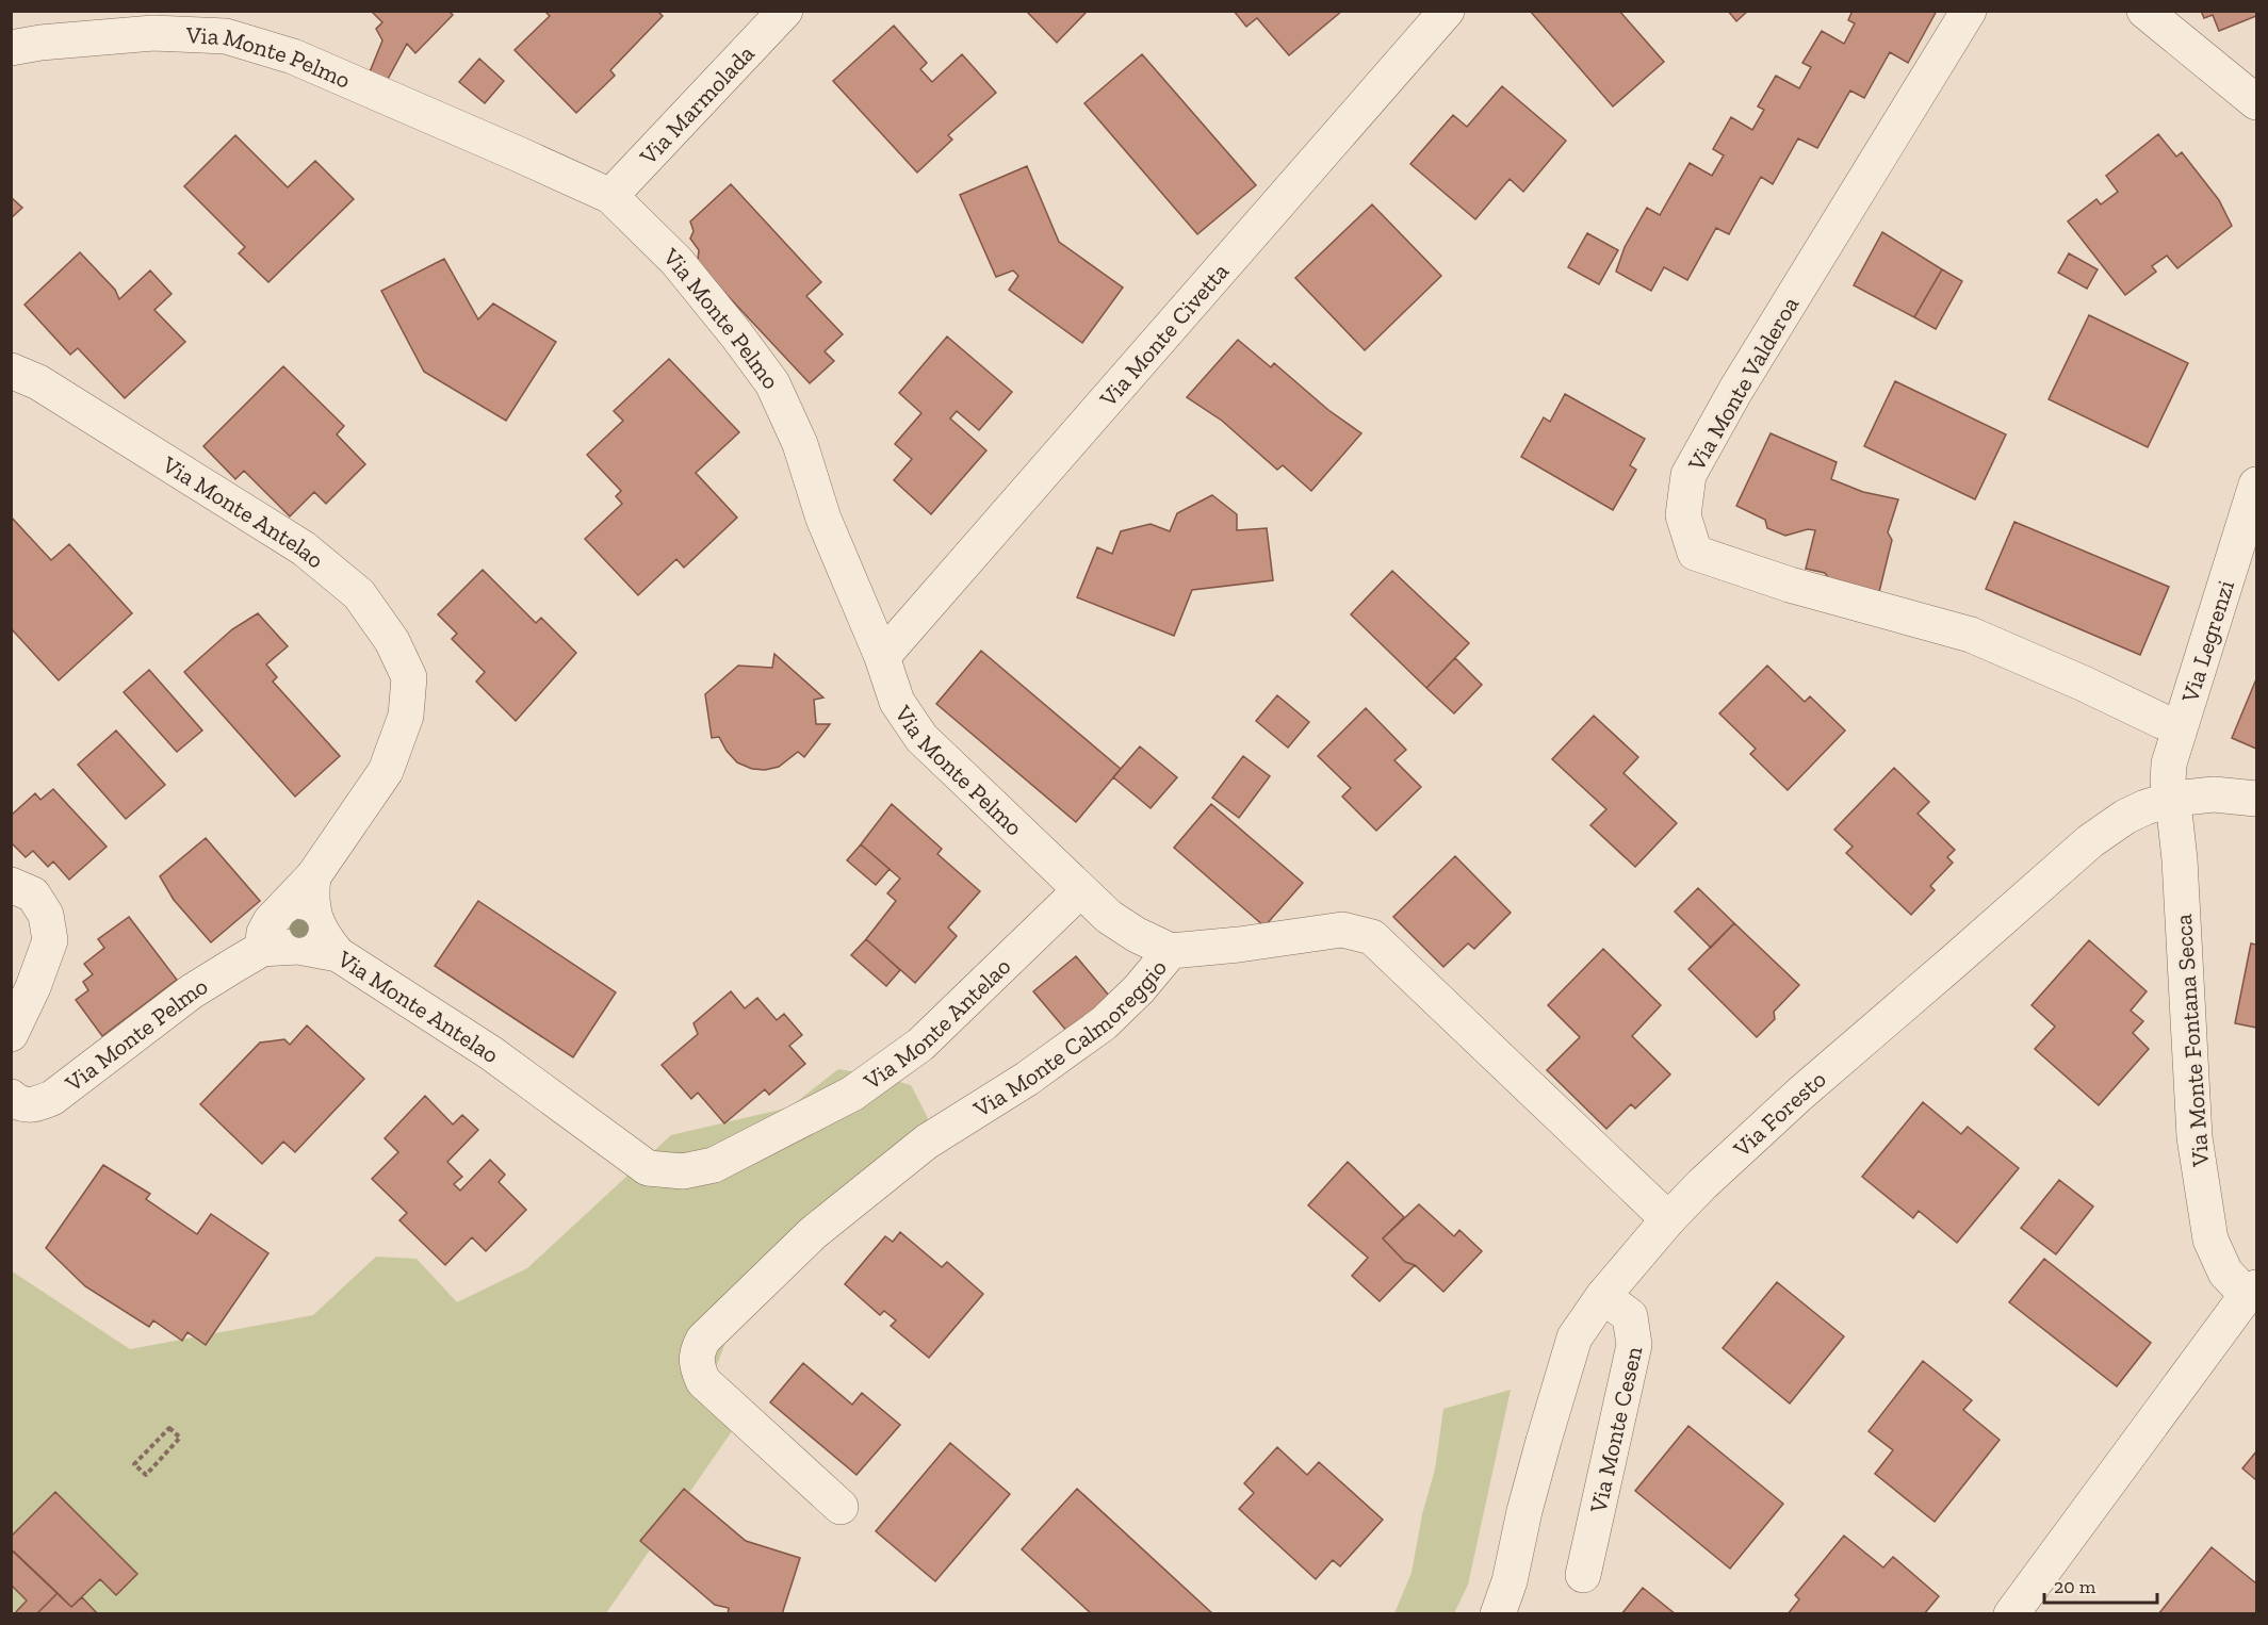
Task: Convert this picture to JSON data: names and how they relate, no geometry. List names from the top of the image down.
{
  "streets": {
    "street": [
      "Via Monte Pelmo",
      "Via Marmolada",
      "Via Monte Civetta",
      "Via Monte Valderoa",
      "Via Monte Antelao",
      "Via Legrenzi",
      "Via Monte Calmoreggio",
      "Via Monte Fontana Secca",
      "Via Foresto",
      "Via Monte Cesen"
    ]
  },
  "crossings": [
    ["Via Monte Pelmo", "Via Marmolada"],
    ["Via Monte Pelmo", "Via Monte Civetta"],
    ["Via Monte Pelmo", "Via Monte Antelao"],
    ["Via Monte Pelmo", "Via Monte Calmoreggio"],
    ["Via Monte Valderoa", "Via Legrenzi"],
    ["Via Legrenzi", "Via Monte Fontana Secca"],
    ["Via Legrenzi", "Via Foresto"],
    ["Via Monte Calmoreggio", "Via Foresto"],
    ["Via Monte Fontana Secca", "Via Foresto"],
    ["Via Foresto", "Via Monte Cesen"]
  ],
  "scale_bar": "20 m"
}
